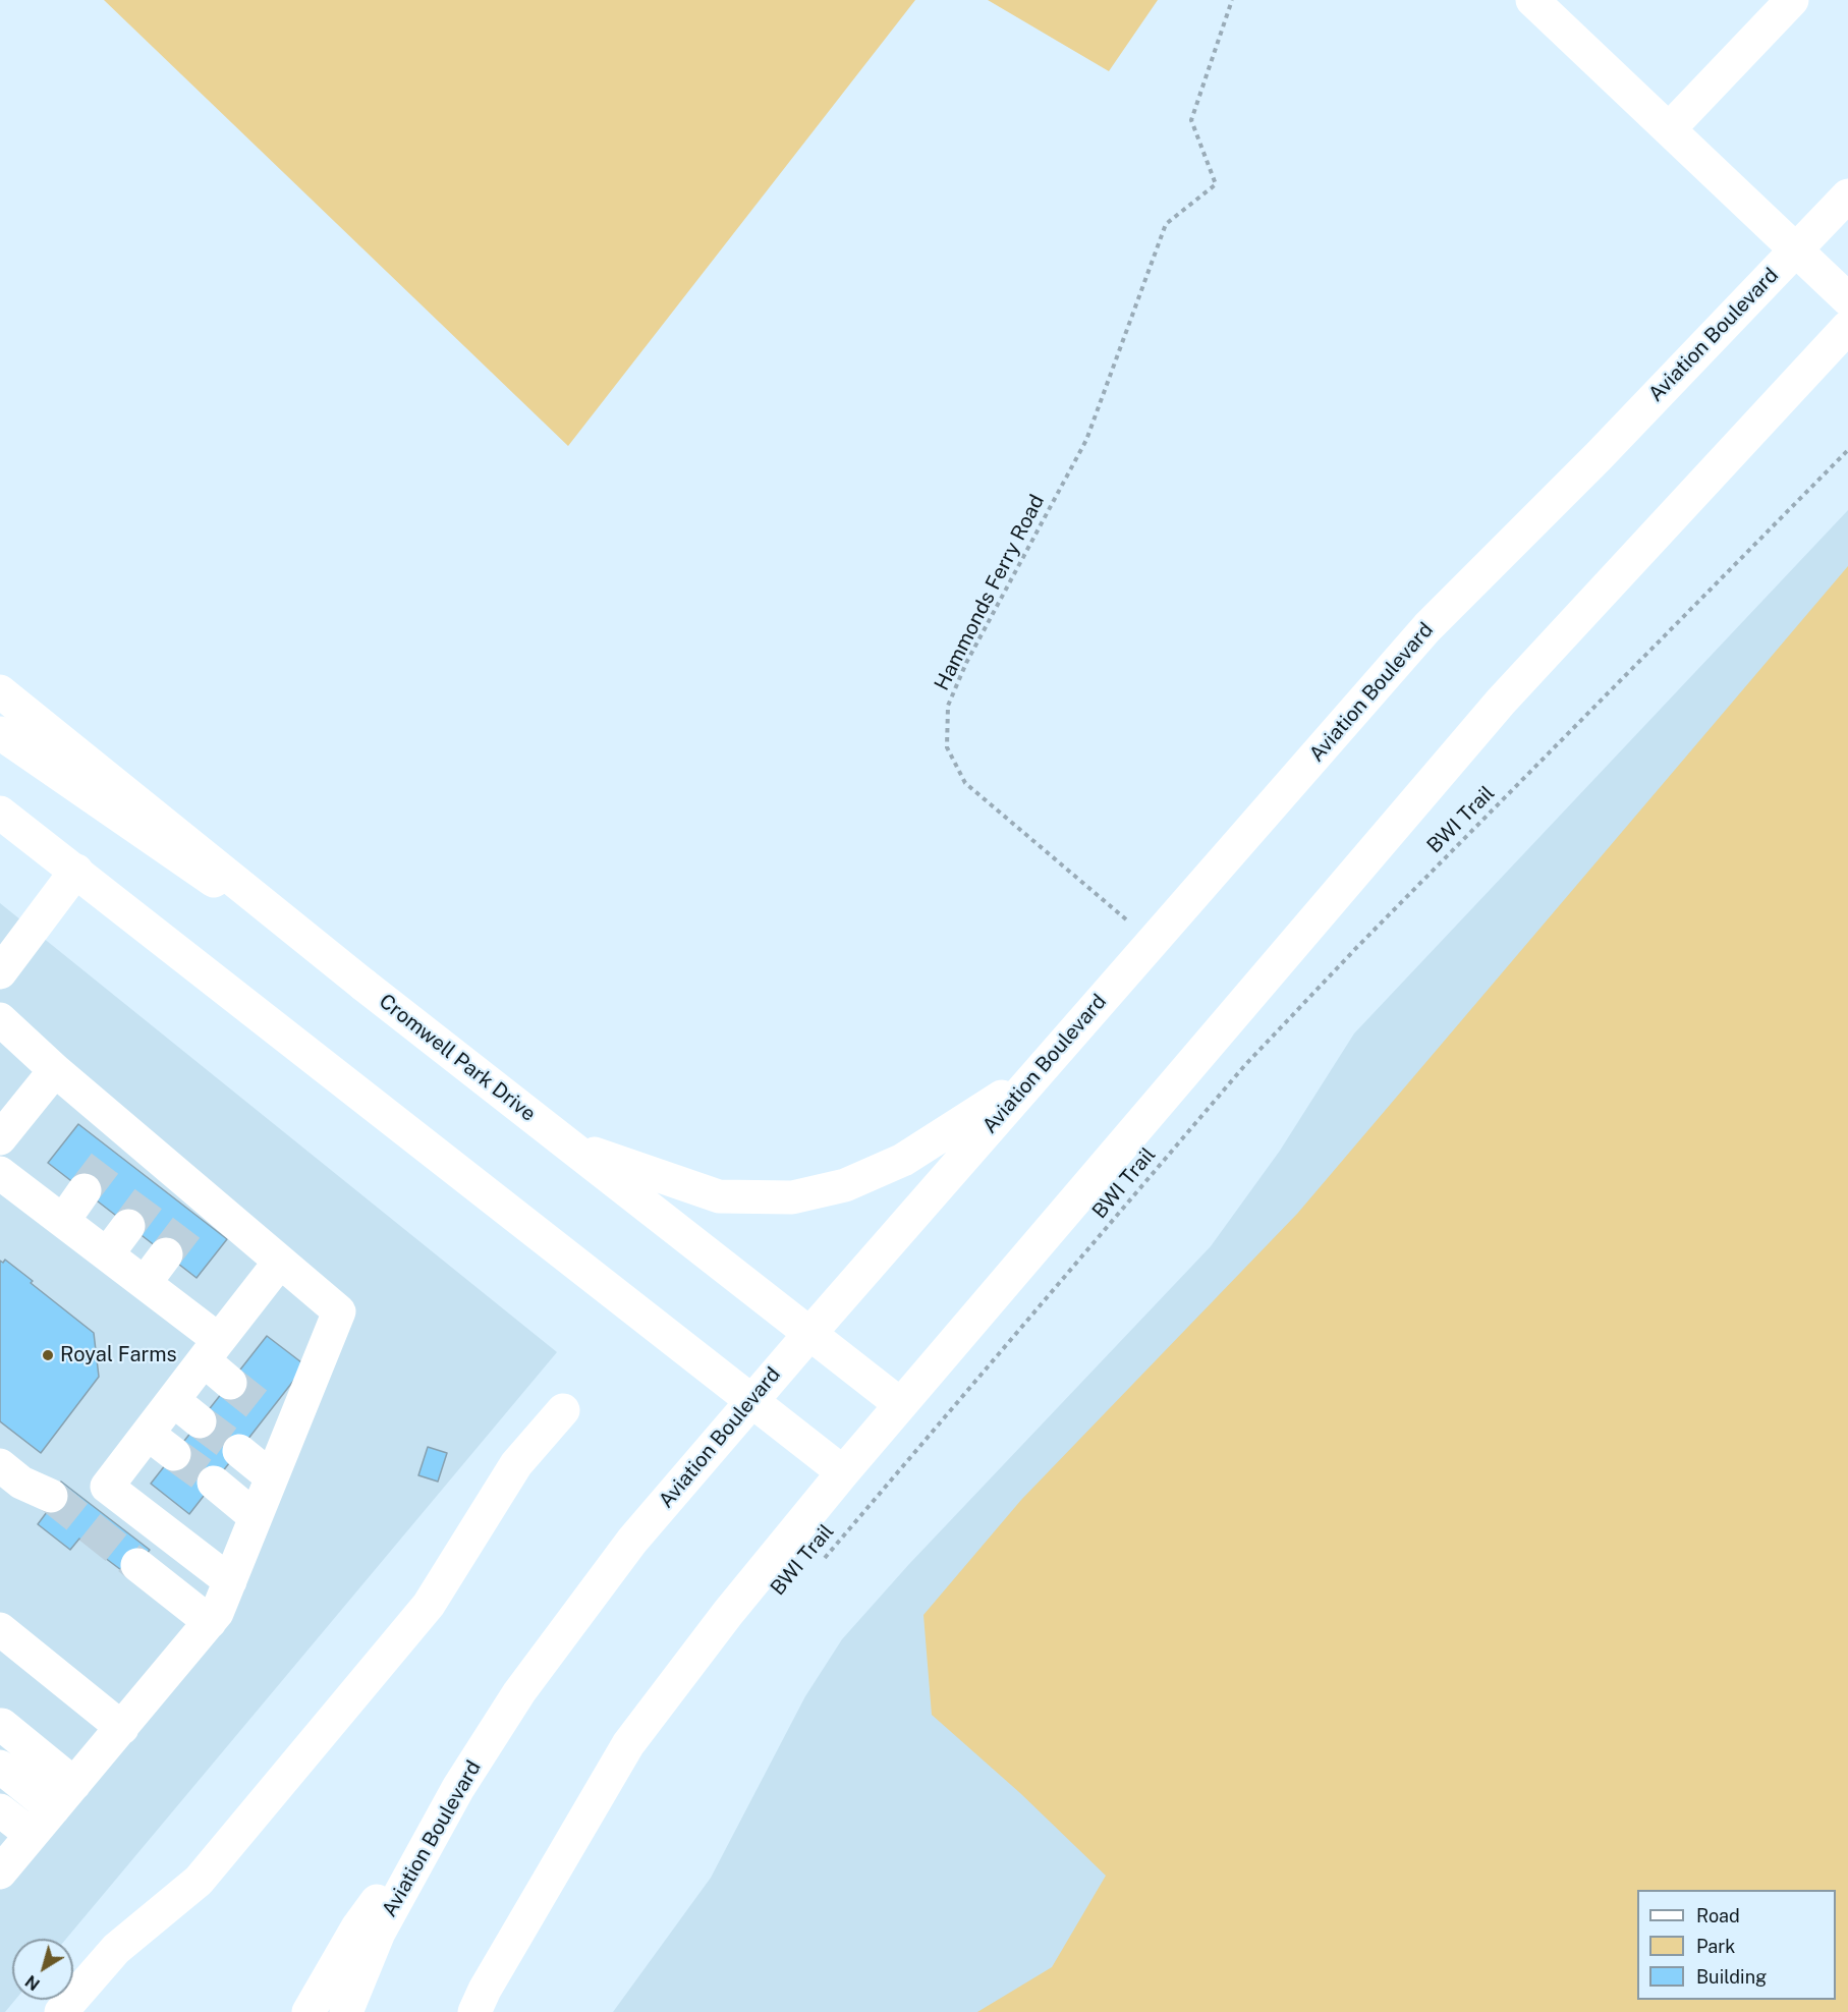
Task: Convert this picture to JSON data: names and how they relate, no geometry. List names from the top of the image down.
{
  "streets": {
    "main road": ["Aviation Boulevard", "Cromwell Park Drive"],
    "path": ["Hammonds Ferry Road", "BWI Trail"]
  },
  "crossings": [
    ["Aviation Boulevard", "Hammonds Ferry Road"],
    ["Aviation Boulevard", "Cromwell Park Drive"]
  ],
  "places": ["Royal Farms"],
  "legend": ["Road", "Park", "Building"],
  "north": "bottom left"
}
